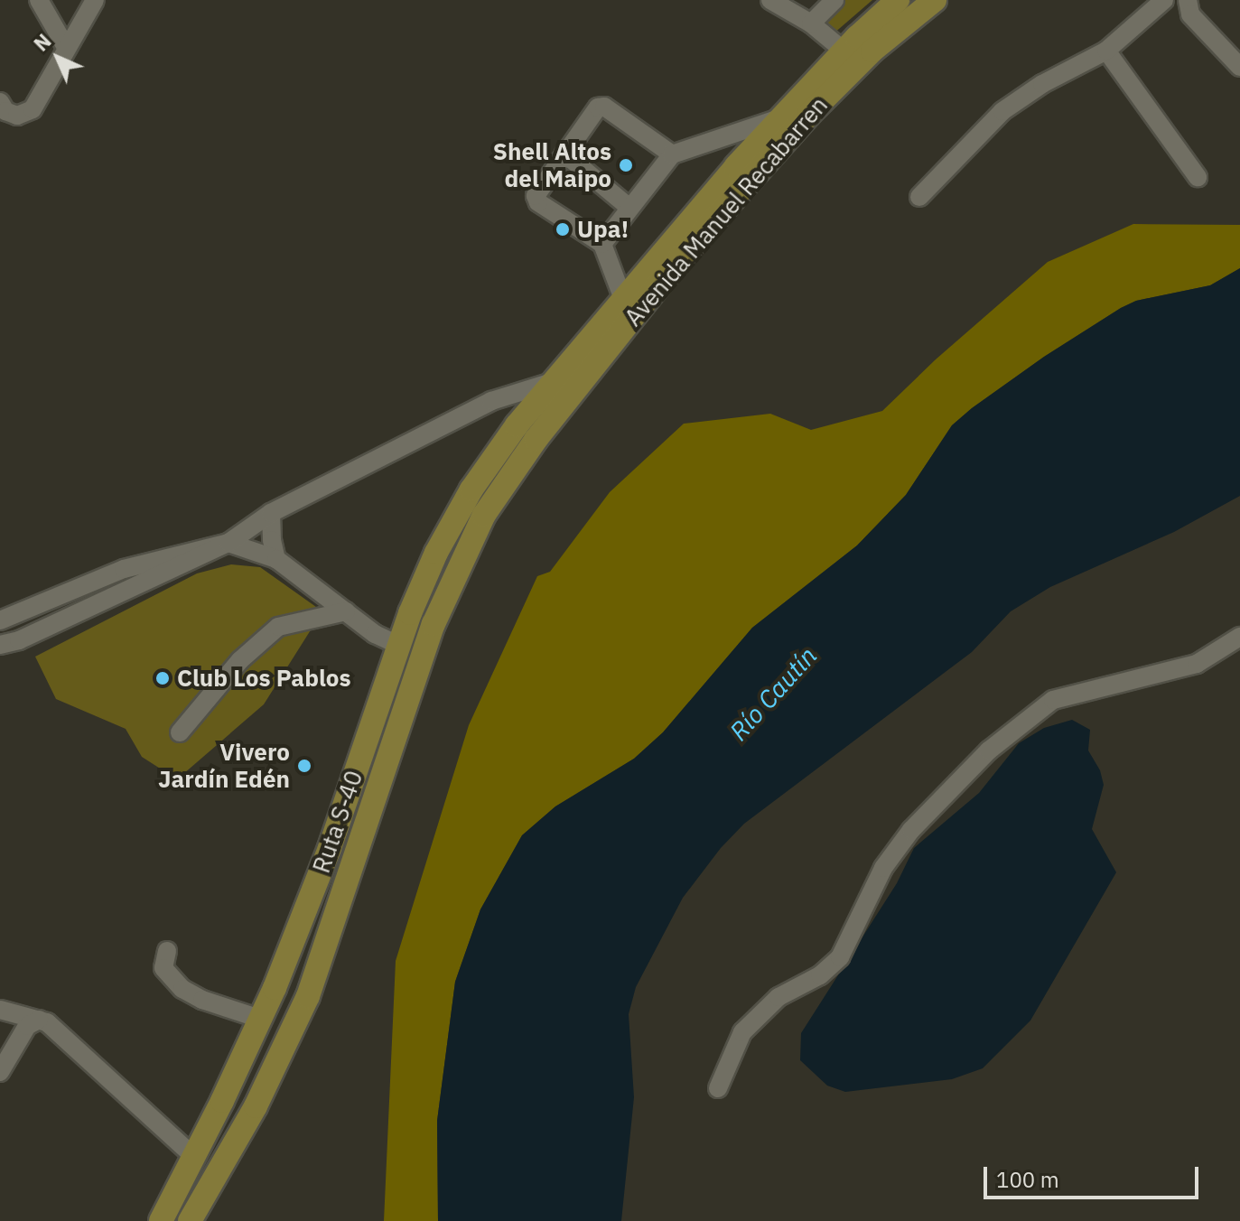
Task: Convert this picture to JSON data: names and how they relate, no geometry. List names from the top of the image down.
{
  "streets": {
    "main road": ["Avenida Manuel Recabarren", "Ruta S-40"]
  },
  "crossings": [
    ["Avenida Manuel Recabarren", "Ruta S-40"]
  ],
  "water": ["Río Cautín"],
  "places": [
    "Shell Altos del Maipo",
    "Upa!",
    "Club Los Pablos",
    "Vivero Jardín Edén"
  ],
  "scale_bar": "100 m",
  "north": "top left"
}
